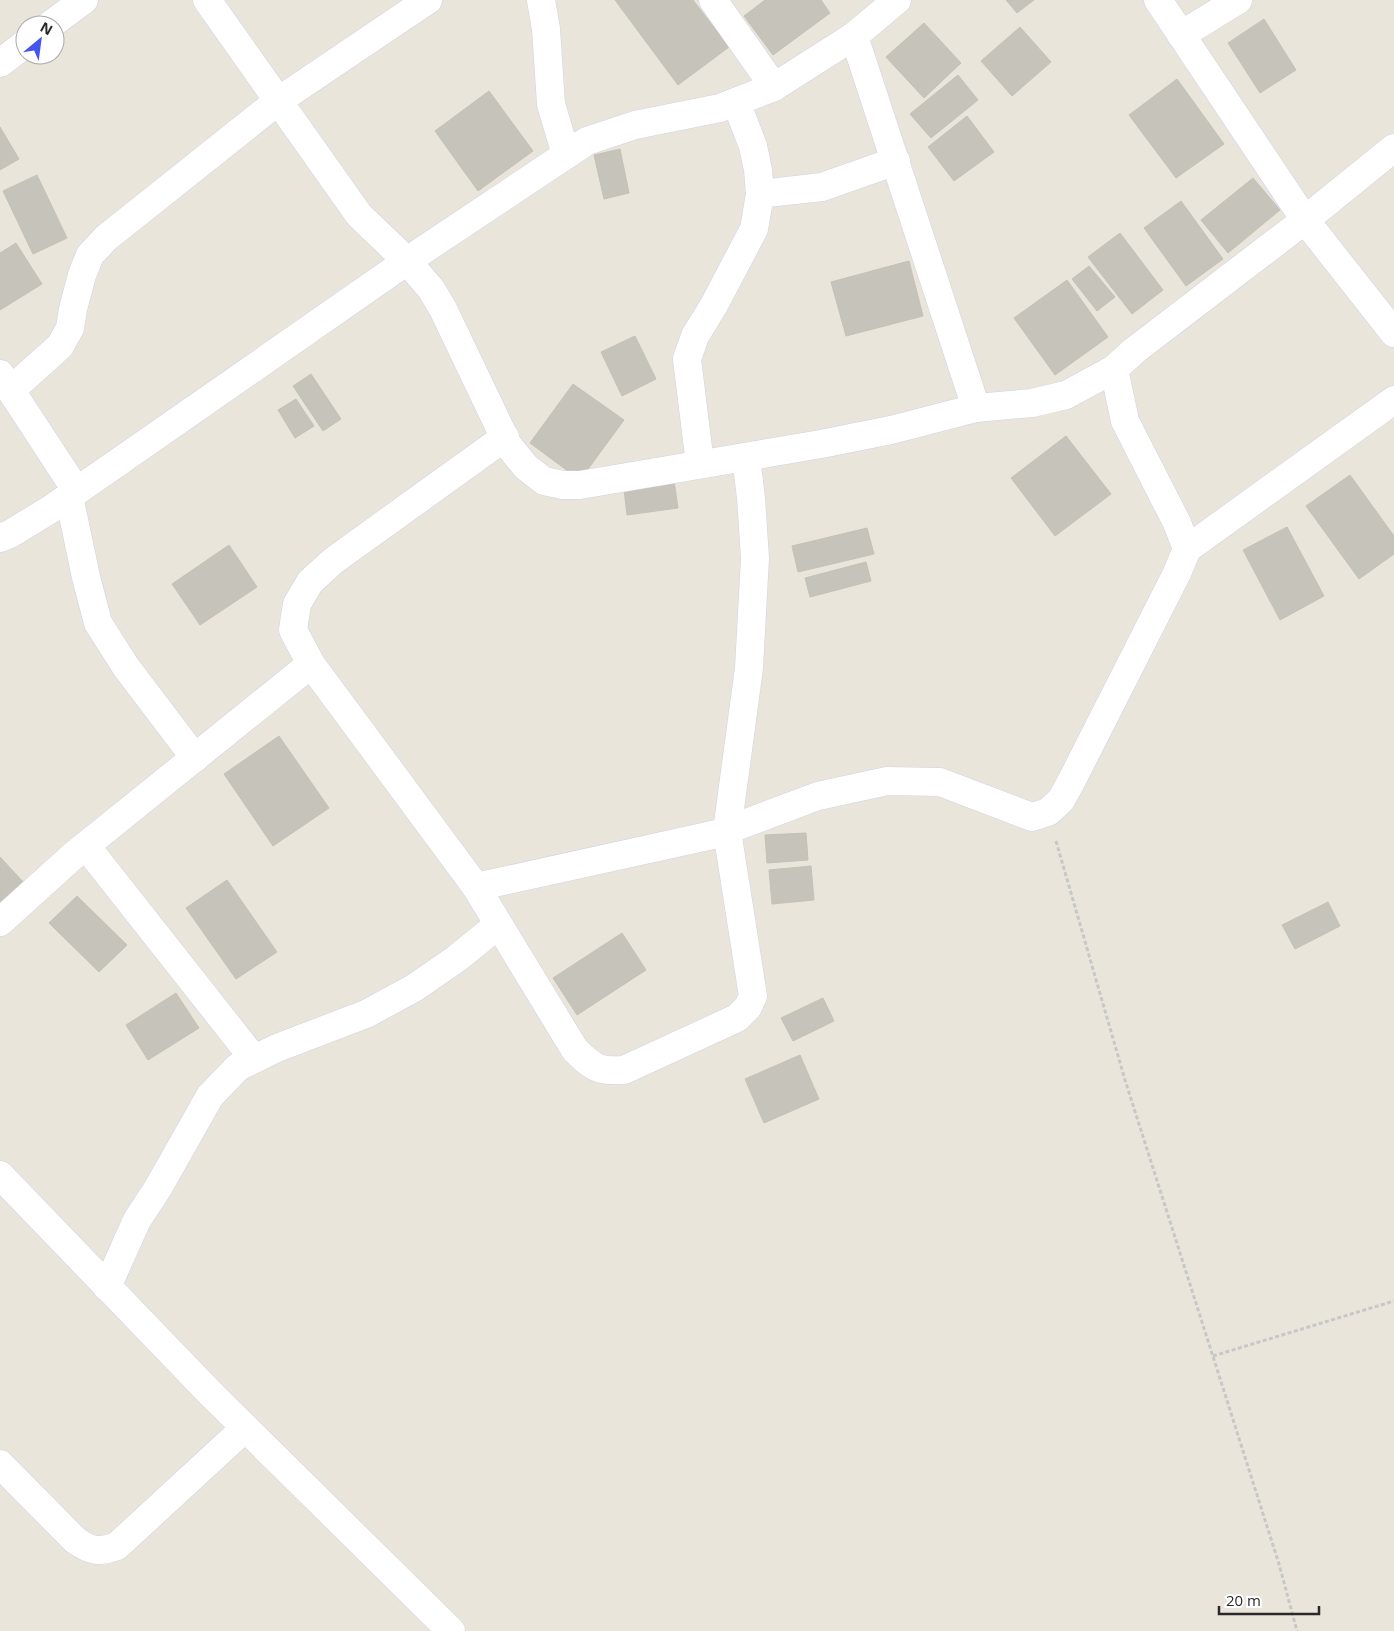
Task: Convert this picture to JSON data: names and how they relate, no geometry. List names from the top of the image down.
{
  "scale_bar": "20 m",
  "north": "top right"
}
